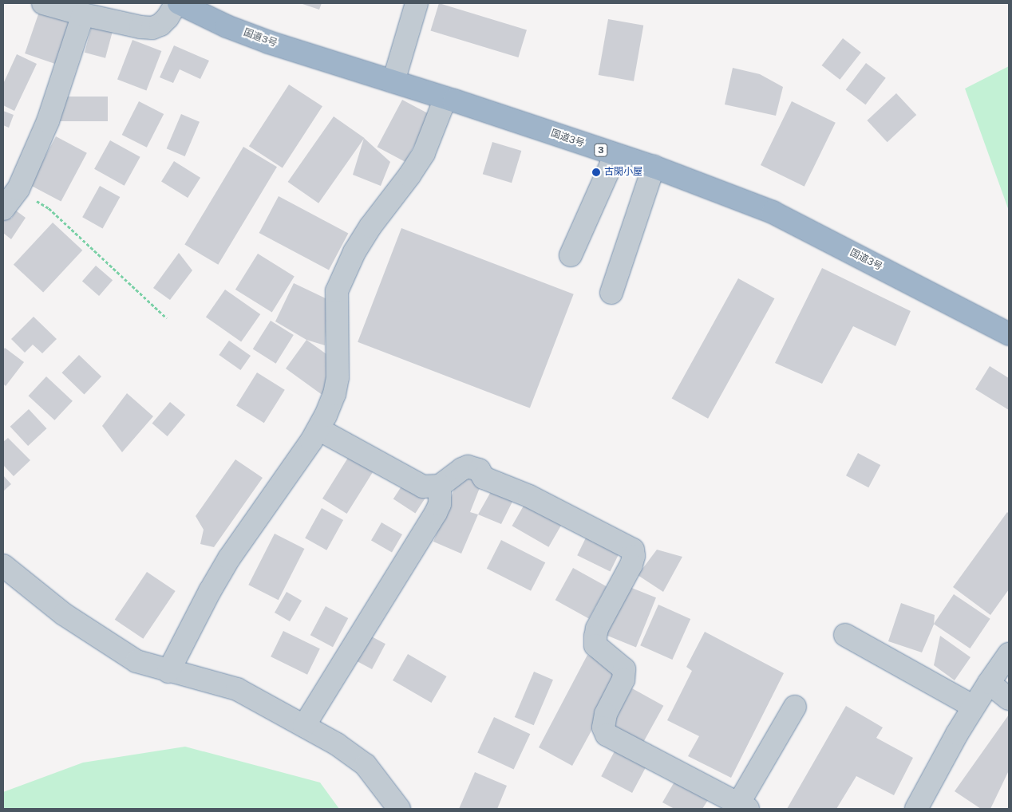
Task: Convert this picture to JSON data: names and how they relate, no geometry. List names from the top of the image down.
{
  "streets": {
    "highway": ["国道3号", "3"]
  },
  "places": ["古閑小屋"]
}
